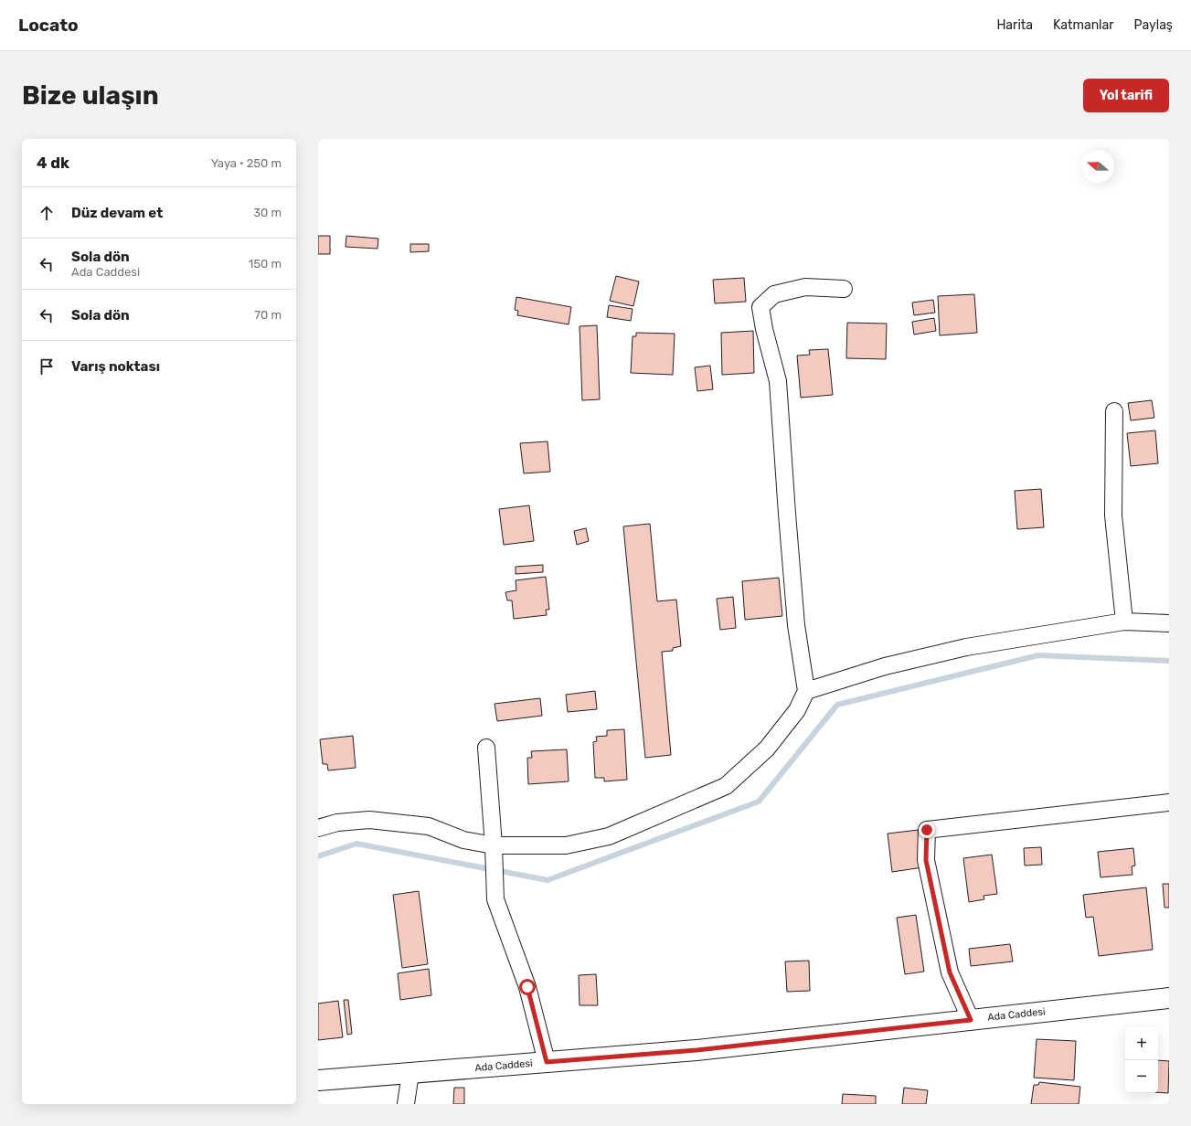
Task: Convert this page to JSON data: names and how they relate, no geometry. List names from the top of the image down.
{
  "streets": {
    "main road": ["Ada Caddesi"]
  },
  "north": "left",
  "page": {
    "header": "Locato",
    "nav": ["Harita", "Katmanlar", "Paylaş"],
    "buttons": "Yol tarifi",
    "title": "Bize ulaşın",
    "heading": ["4 dk", "Yaya · 250 m"],
    "list": [
      ["Düz devam et", "30 m"],
      ["Sola dön", "Ada Caddesi", "150 m"],
      ["Sola dön", "70 m"],
      "Varış noktası"
    ],
    "map_buttons": ["+", "−"]
  }
}
